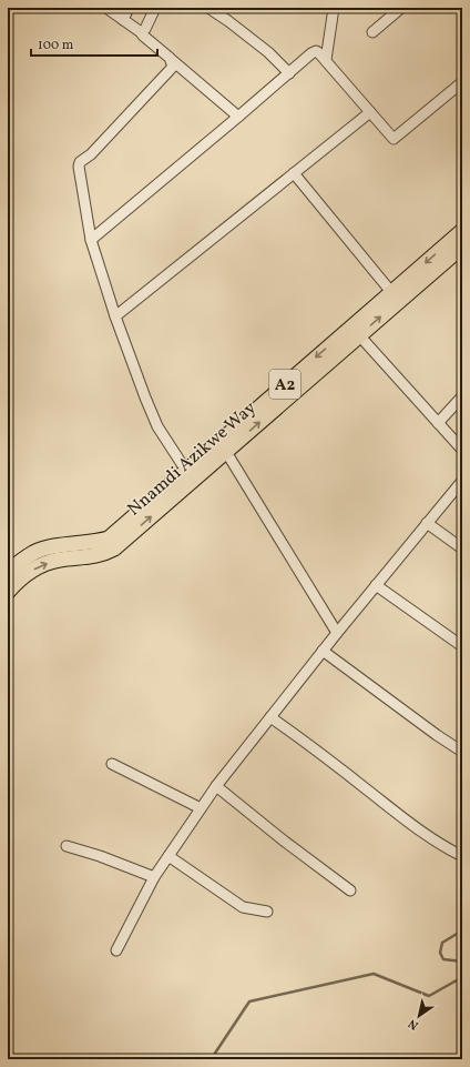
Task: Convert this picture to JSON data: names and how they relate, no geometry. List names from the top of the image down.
{
  "streets": {
    "highway": ["A2", "Nnamdi Azikwe Way"]
  },
  "scale_bar": "100 m",
  "north": "bottom left"
}
